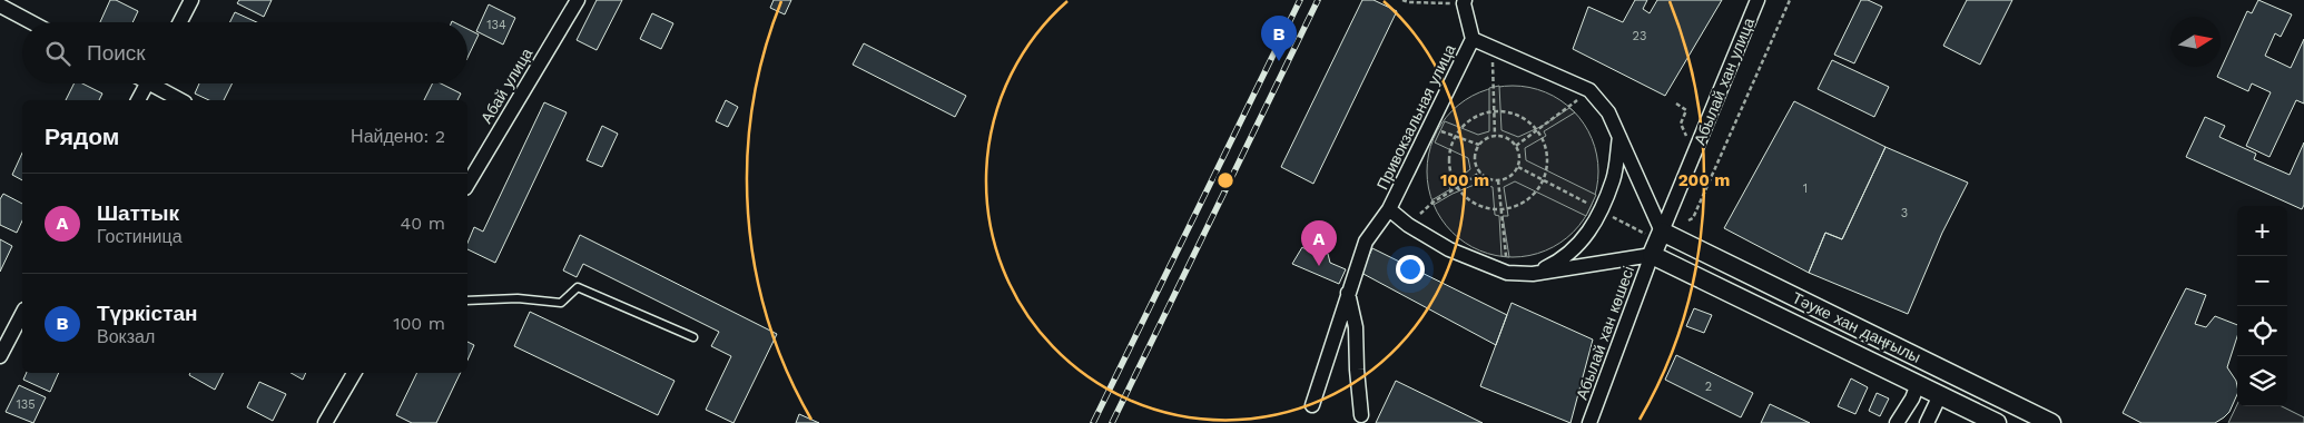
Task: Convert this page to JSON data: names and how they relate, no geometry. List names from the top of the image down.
{
  "streets": {
    "street": [
      "Абылай хан улица",
      "Абай улица",
      "Привокзальная улица",
      "Тәуке хан даңғылы",
      "Абылай хан көшесі"
    ]
  },
  "crossings": [
    ["Абылай хан улица", "Привокзальная улица"],
    ["Абылай хан улица", "Тәуке хан даңғылы"],
    ["Абылай хан улица", "Абылай хан көшесі"],
    ["Привокзальная улица", "Тәуке хан даңғылы"],
    ["Привокзальная улица", "Абылай хан көшесі"],
    ["Тәуке хан даңғылы", "Абылай хан көшесі"]
  ],
  "house_numbers": [
    "134",
    "23",
    "1",
    "3",
    "2",
    "135"
  ],
  "north": "right",
  "page": {
    "pins": ["B", "A"],
    "search": "Поиск",
    "heading": ["Рядом", "Найдено: 2"],
    "list": [
      {
        "mark": "A",
        "name": "Шаттык",
        "note": "Гостиница",
        "value": "40 m"
      },
      {
        "mark": "B",
        "name": "Түркістан",
        "note": "Вокзал",
        "value": "100 m"
      }
    ],
    "map_buttons": ["+", "−"]
  },
  "rings": ["100 m", "200 m"]
}
